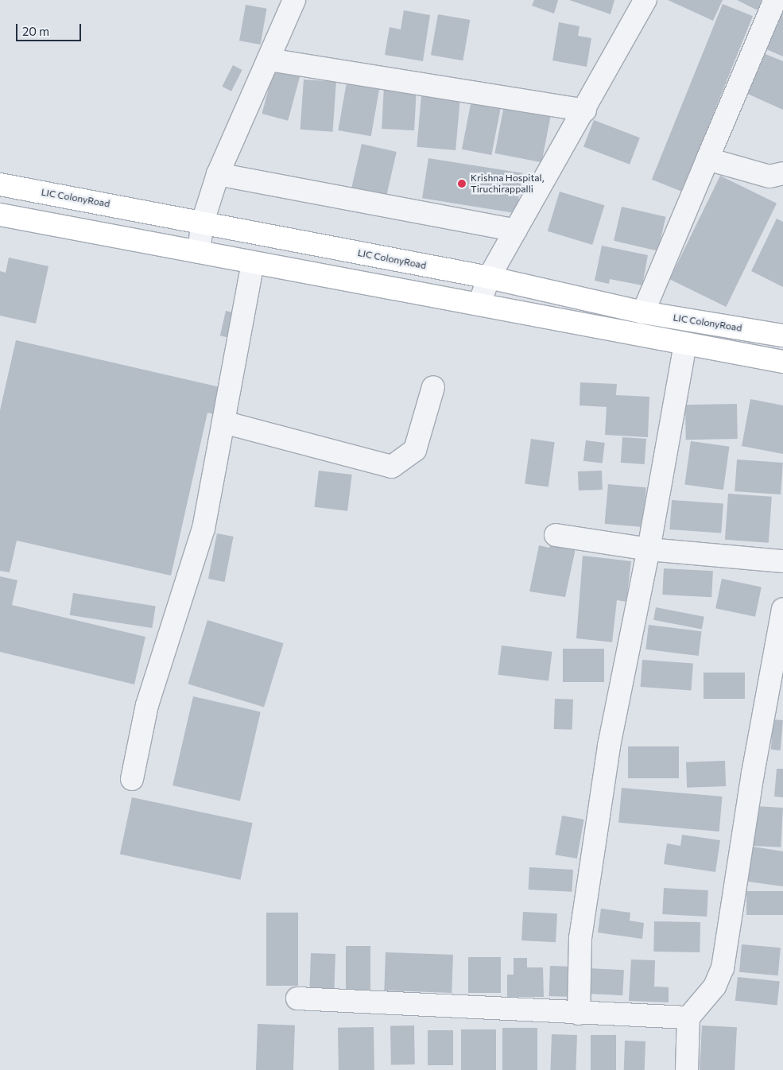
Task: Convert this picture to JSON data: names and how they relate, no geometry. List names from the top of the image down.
{
  "streets": {
    "main road": ["LIC ColonyRoad"]
  },
  "places": ["Krishna Hospital, Tiruchirappalli"],
  "scale_bar": "20 m"
}
